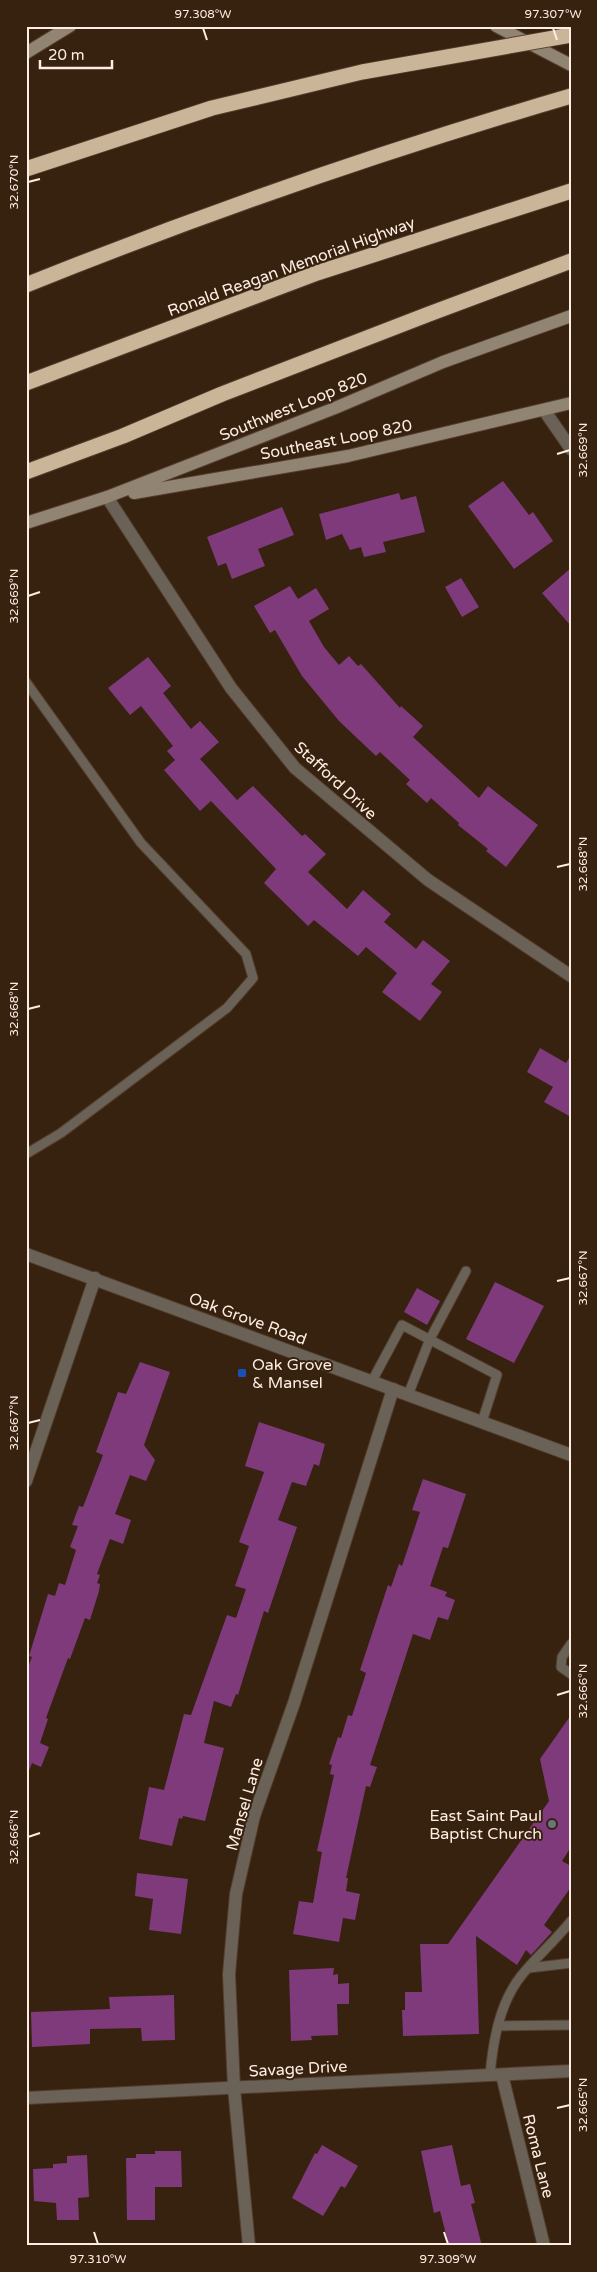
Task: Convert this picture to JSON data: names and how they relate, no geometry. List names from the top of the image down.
{
  "streets": {
    "highway": ["Ronald Reagan Memorial Highway"],
    "main road": ["Southwest Loop 820", "Southeast Loop 820"],
    "street": [
      "Stafford Drive",
      "Oak Grove Road",
      "Mansel Lane",
      "Savage Drive",
      "Roma Lane"
    ]
  },
  "crossings": [
    ["Southwest Loop 820", "Southeast Loop 820"],
    ["Southwest Loop 820", "Stafford Drive"],
    ["Southeast Loop 820", "Stafford Drive"],
    ["Oak Grove Road", "Mansel Lane"],
    ["Mansel Lane", "Savage Drive"],
    ["Savage Drive", "Roma Lane"]
  ],
  "places": {
    "transit": ["Oak Grove & Mansel"],
    "other": ["East Saint Paul Baptist Church"]
  },
  "scale_bar": "20 m",
  "coordinates": [
    "97.308°W",
    "97.307°W",
    "32.670°N",
    "32.669°N",
    "32.668°N",
    "32.667°N",
    "32.666°N",
    "32.665°N",
    "97.310°W",
    "97.309°W"
  ]
}
